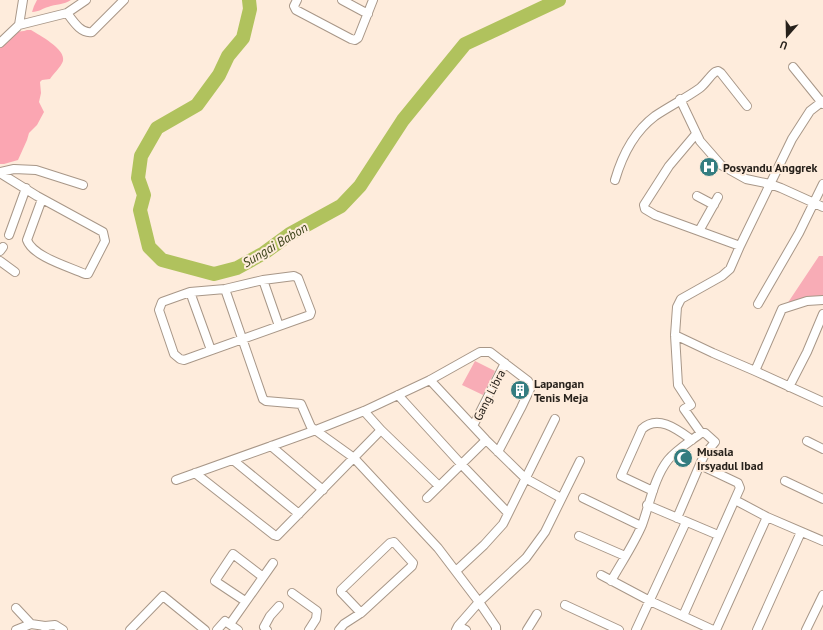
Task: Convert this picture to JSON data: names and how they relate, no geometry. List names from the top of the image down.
{
  "streets": {
    "street": ["Gang Libra"]
  },
  "water": ["Sungai Babon"],
  "places": {
    "hospital": ["Posyandu Anggrek"],
    "building": ["Lapangan Tenis Meja"],
    "mosque": ["Musala Irsyadul Ibad"]
  },
  "north": "bottom"
}
